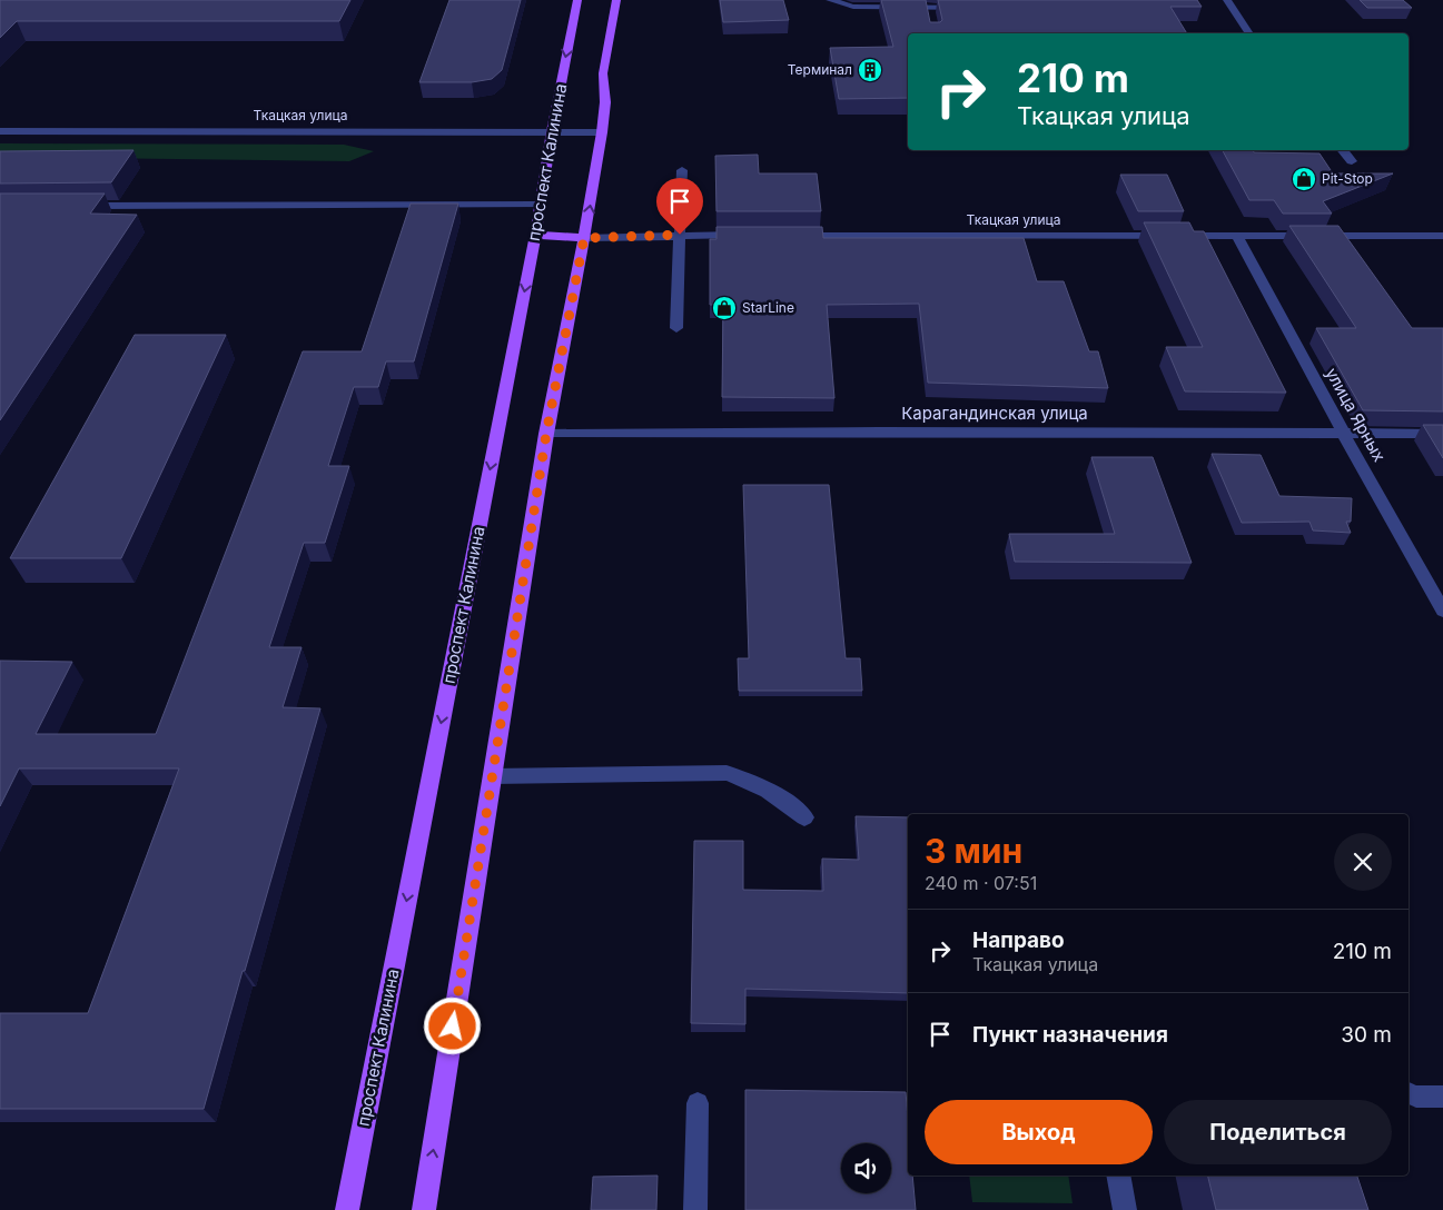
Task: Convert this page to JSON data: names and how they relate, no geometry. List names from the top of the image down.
{
  "streets": {
    "main road": ["проспект Калинина"],
    "street": ["Ткацкая улица", "Карагандинская улица", "улица Ярных"]
  },
  "crossings": [
    ["Ткацкая улица", "проспект Калинина"],
    ["Ткацкая улица", "улица Ярных"],
    ["Карагандинская улица", "улица Ярных"]
  ],
  "places": {
    "building": ["Терминал"],
    "shop": ["Pit-Stop", "StarLine"]
  },
  "page": {
    "turn": ["210 m", "Ткацкая улица"],
    "heading": ["3 мин", "240 m · 07:51"],
    "list": [
      {
        "name": "Направо",
        "note": "Ткацкая улица",
        "value": "210 m"
      },
      {
        "name": "Пункт назначения",
        "value": "30 m"
      }
    ],
    "buttons": ["Выход", "Поделиться"]
  }
}
